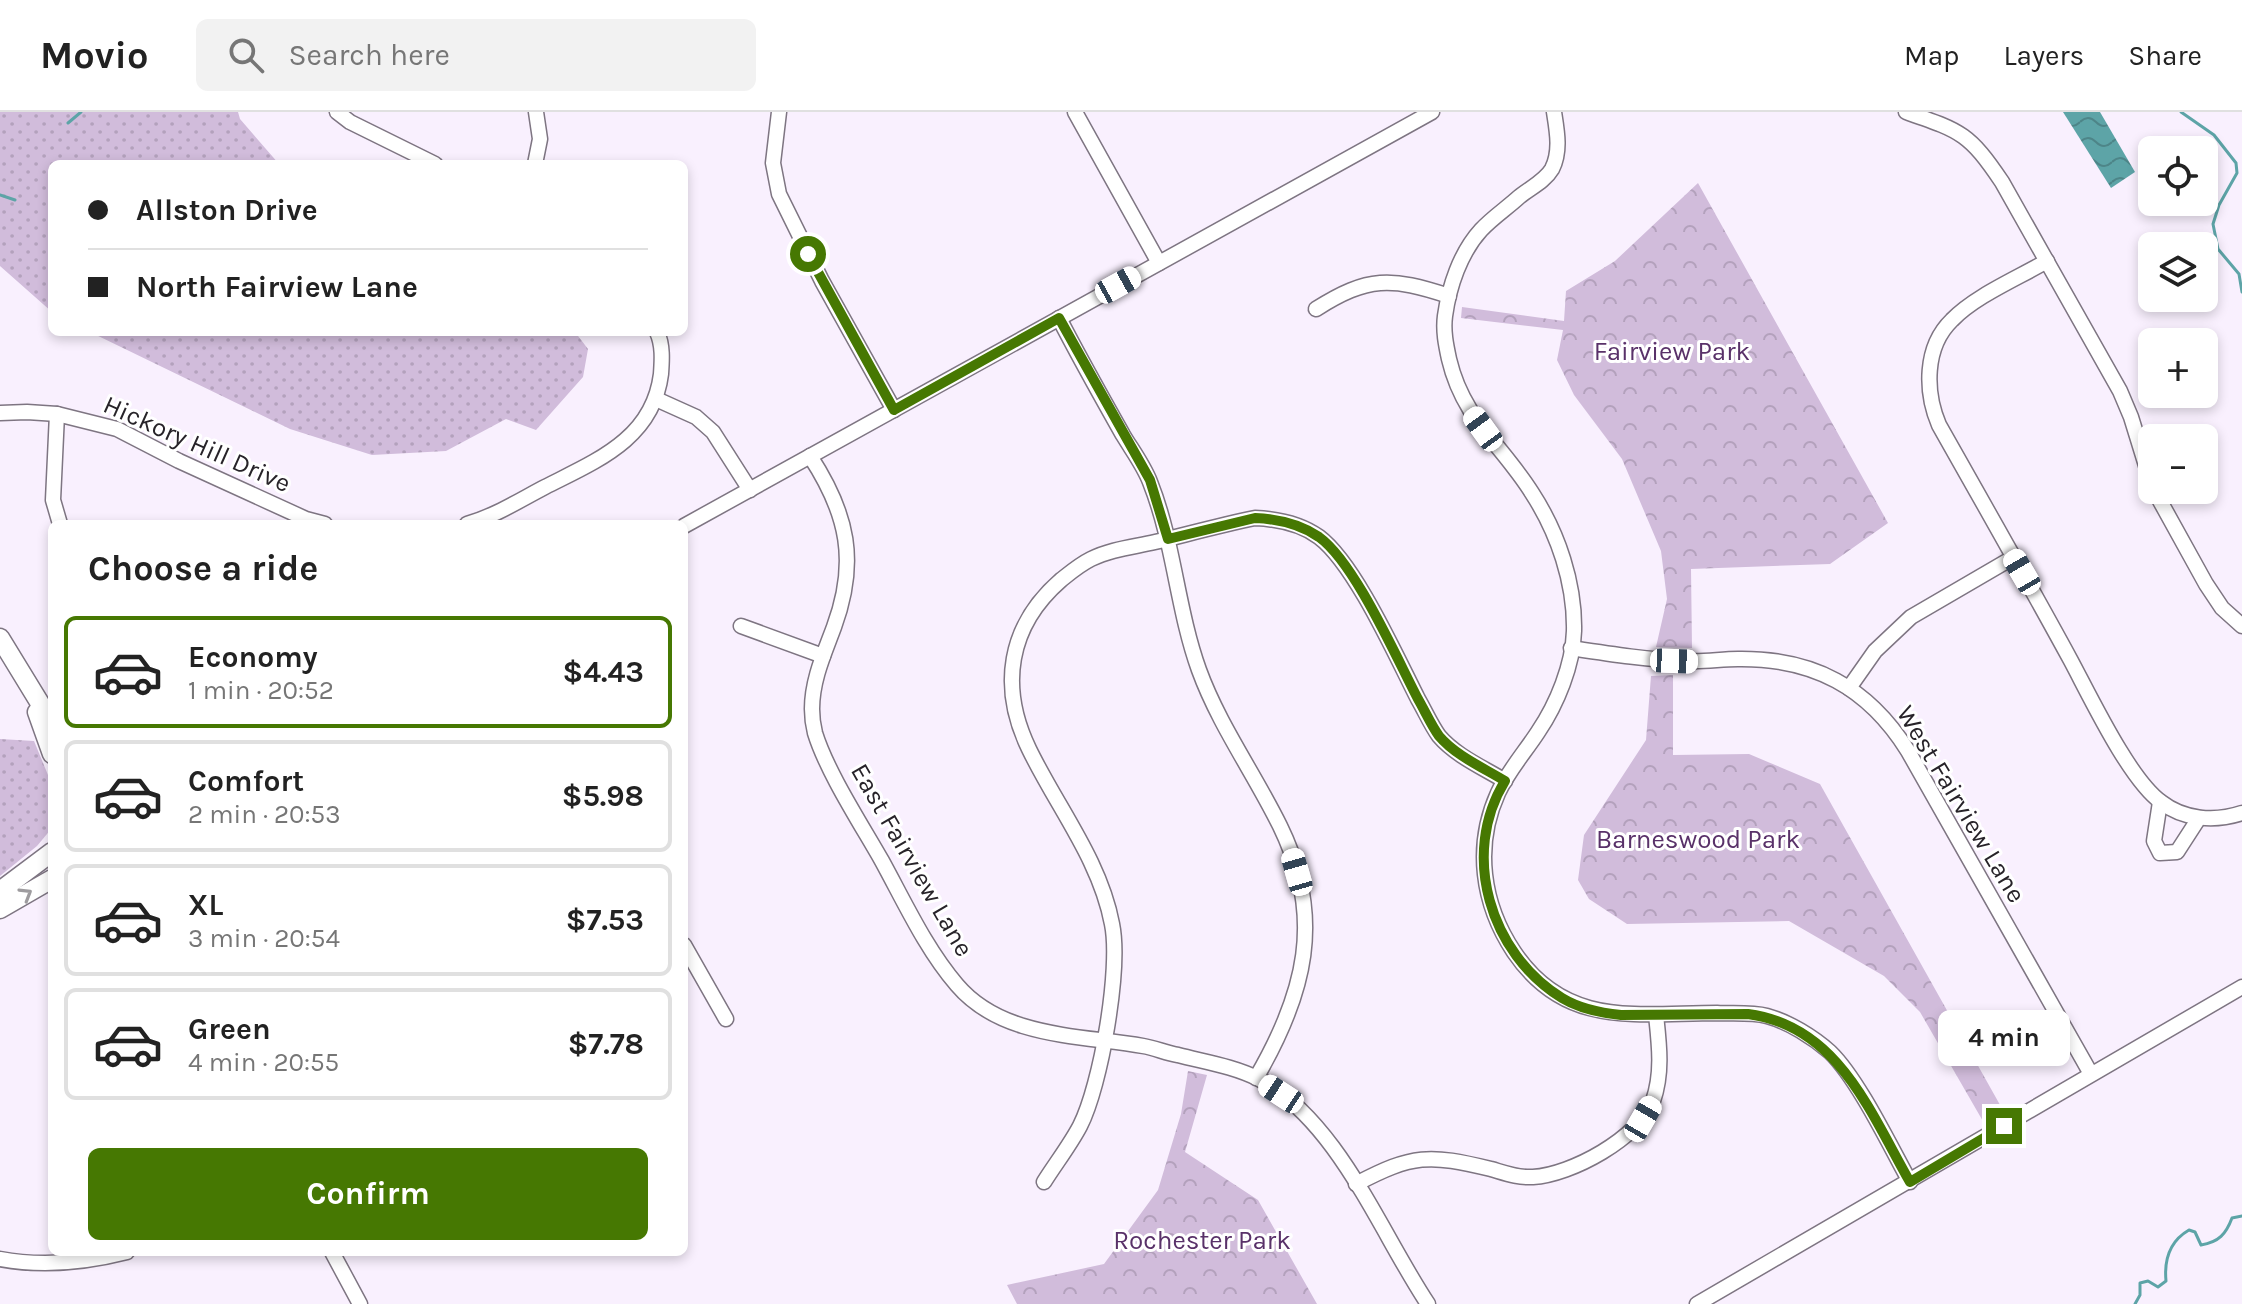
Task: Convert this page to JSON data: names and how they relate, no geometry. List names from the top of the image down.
{
  "streets": {
    "street": ["Hickory Hill Drive", "West Fairview Lane", "East Fairview Lane"]
  },
  "parks": ["Fairview Park", "Barneswood Park", "Rochester Park"],
  "page": {
    "header": "Movio",
    "search": "Search here",
    "nav": ["Map", "Layers", "Share"],
    "map_buttons": ["+", "−"],
    "banner": ["Allston Drive", "North Fairview Lane"],
    "heading": "Choose a ride",
    "list": [
      {
        "name": "Economy",
        "note": "1 min · 20:52",
        "value": "$4.43"
      },
      {
        "name": "Comfort",
        "note": "2 min · 20:53",
        "value": "$5.98"
      },
      {
        "name": "XL",
        "note": "3 min · 20:54",
        "value": "$7.53"
      },
      {
        "name": "Green",
        "note": "4 min · 20:55",
        "value": "$7.78"
      }
    ],
    "bubble": "4 min",
    "buttons": "Confirm"
  }
}
